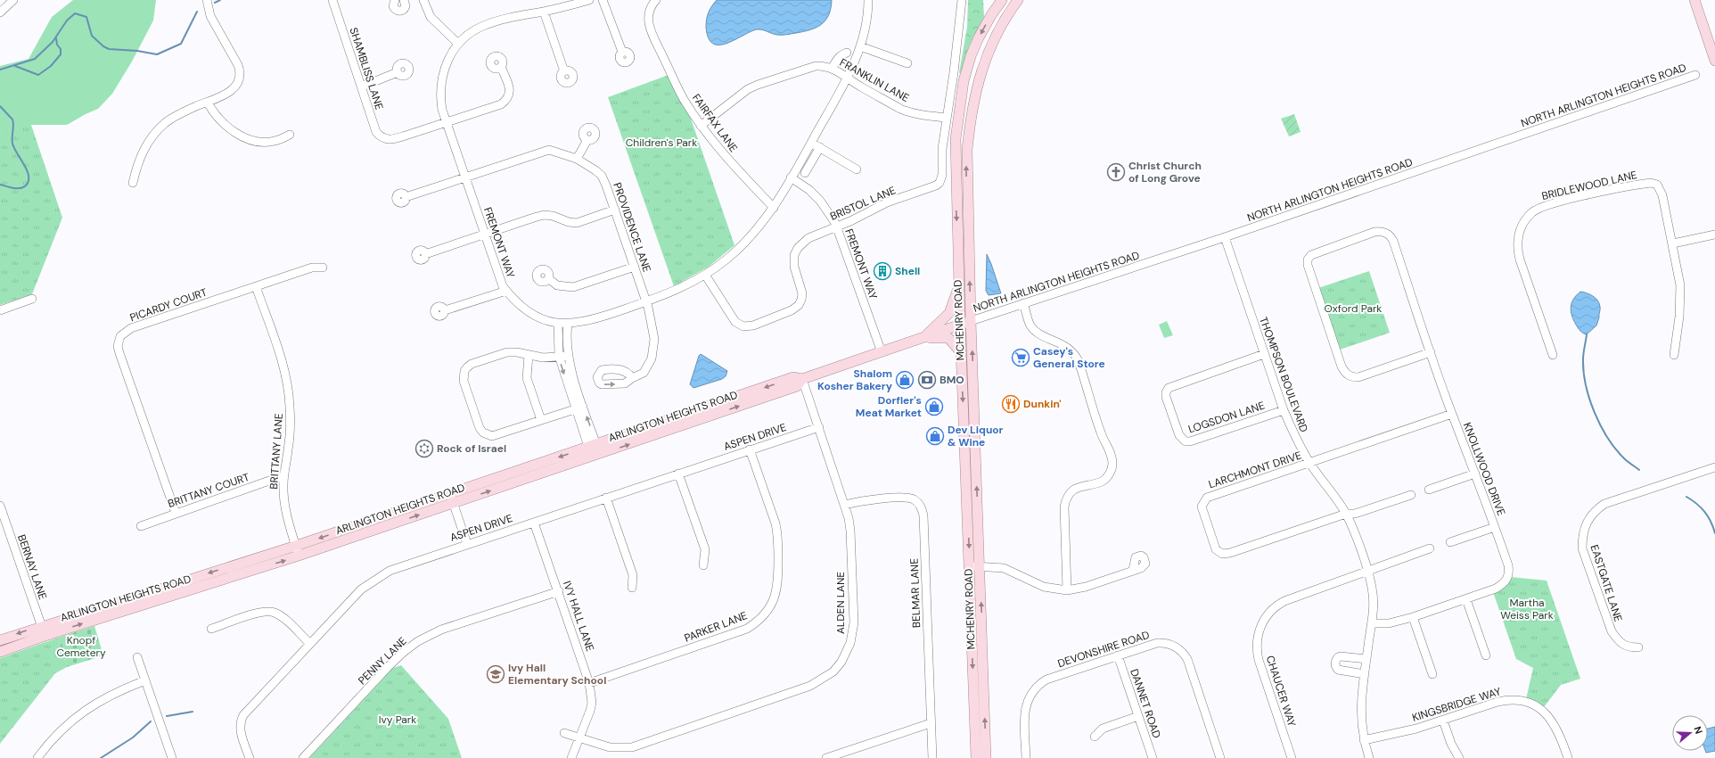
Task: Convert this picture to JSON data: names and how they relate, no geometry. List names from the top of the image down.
{
  "streets": {
    "main road": ["MCHENRY ROAD", "ARLINGTON HEIGHTS ROAD"],
    "street": [
      "SHAMBLISS LANE",
      "FRANKLIN LANE",
      "NORTH ARLINGTON HEIGHTS ROAD",
      "FAIRFAX LANE",
      "BRIDLEWOOD LANE",
      "BRISTOL LANE",
      "PROVIDENCE LANE",
      "FREMONT WAY",
      "PICARDY COURT",
      "THOMPSON BOULEVARD",
      "LOGSDON LANE",
      "ASPEN DRIVE",
      "BRITTANY LANE",
      "KNOLLWOOD DRIVE",
      "LARCHMONT DRIVE",
      "BRITTANY COURT",
      "BERNAY LANE",
      "EASTGATE LANE",
      "BELMAR LANE",
      "ALDEN LANE",
      "IVY HALL LANE",
      "PARKER LANE",
      "DEVONSHIRE ROAD",
      "PENNY LANE",
      "CHAUCER WAY",
      "DANNET ROAD",
      "KINGSBRIDGE WAY"
    ]
  },
  "crossings": [
    ["SHAMBLISS LANE", "FREMONT WAY"],
    ["FRANKLIN LANE", "FAIRFAX LANE"],
    ["FRANKLIN LANE", "BRISTOL LANE"],
    ["FRANKLIN LANE", "FREMONT WAY"],
    ["NORTH ARLINGTON HEIGHTS ROAD", "MCHENRY ROAD"],
    ["NORTH ARLINGTON HEIGHTS ROAD", "THOMPSON BOULEVARD"],
    ["NORTH ARLINGTON HEIGHTS ROAD", "ARLINGTON HEIGHTS ROAD"],
    ["FAIRFAX LANE", "FREMONT WAY"],
    ["BRISTOL LANE", "FREMONT WAY"],
    ["PROVIDENCE LANE", "FREMONT WAY"],
    ["FREMONT WAY", "ARLINGTON HEIGHTS ROAD"],
    ["PICARDY COURT", "BRITTANY LANE"],
    ["PICARDY COURT", "BRITTANY COURT"],
    ["MCHENRY ROAD", "ARLINGTON HEIGHTS ROAD"],
    ["THOMPSON BOULEVARD", "LOGSDON LANE"],
    ["THOMPSON BOULEVARD", "KNOLLWOOD DRIVE"],
    ["THOMPSON BOULEVARD", "LARCHMONT DRIVE"],
    ["THOMPSON BOULEVARD", "CHAUCER WAY"],
    ["THOMPSON BOULEVARD", "KINGSBRIDGE WAY"],
    ["ARLINGTON HEIGHTS ROAD", "BRITTANY LANE"],
    ["ARLINGTON HEIGHTS ROAD", "BERNAY LANE"],
    ["ARLINGTON HEIGHTS ROAD", "ALDEN LANE"],
    ["ASPEN DRIVE", "ALDEN LANE"],
    ["ASPEN DRIVE", "IVY HALL LANE"],
    ["ASPEN DRIVE", "PARKER LANE"],
    ["BRITTANY LANE", "BRITTANY COURT"],
    ["KNOLLWOOD DRIVE", "LARCHMONT DRIVE"],
    ["BELMAR LANE", "ALDEN LANE"],
    ["ALDEN LANE", "IVY HALL LANE"],
    ["IVY HALL LANE", "PARKER LANE"],
    ["IVY HALL LANE", "PENNY LANE"],
    ["DEVONSHIRE ROAD", "DANNET ROAD"]
  ],
  "parks": [
    "Children's Park",
    "Oxford Park",
    "Martha Weiss Park",
    "Knopf Cemetery",
    "Ivy Park"
  ],
  "places": {
    "church": ["Christ Church of Long Grove"],
    "building": ["Shell"],
    "supermarket": ["Casey's General Store"],
    "shop": ["Shalom Kosher Bakery", "Dorfler's Meat Market", "Dev Liquor & Wine"],
    "bank": ["BMO"],
    "restaurant": ["Dunkin'"],
    "synagogue": ["Rock of Israel"],
    "school or university": ["Ivy Hall Elementary School"]
  },
  "north": "right"
}
